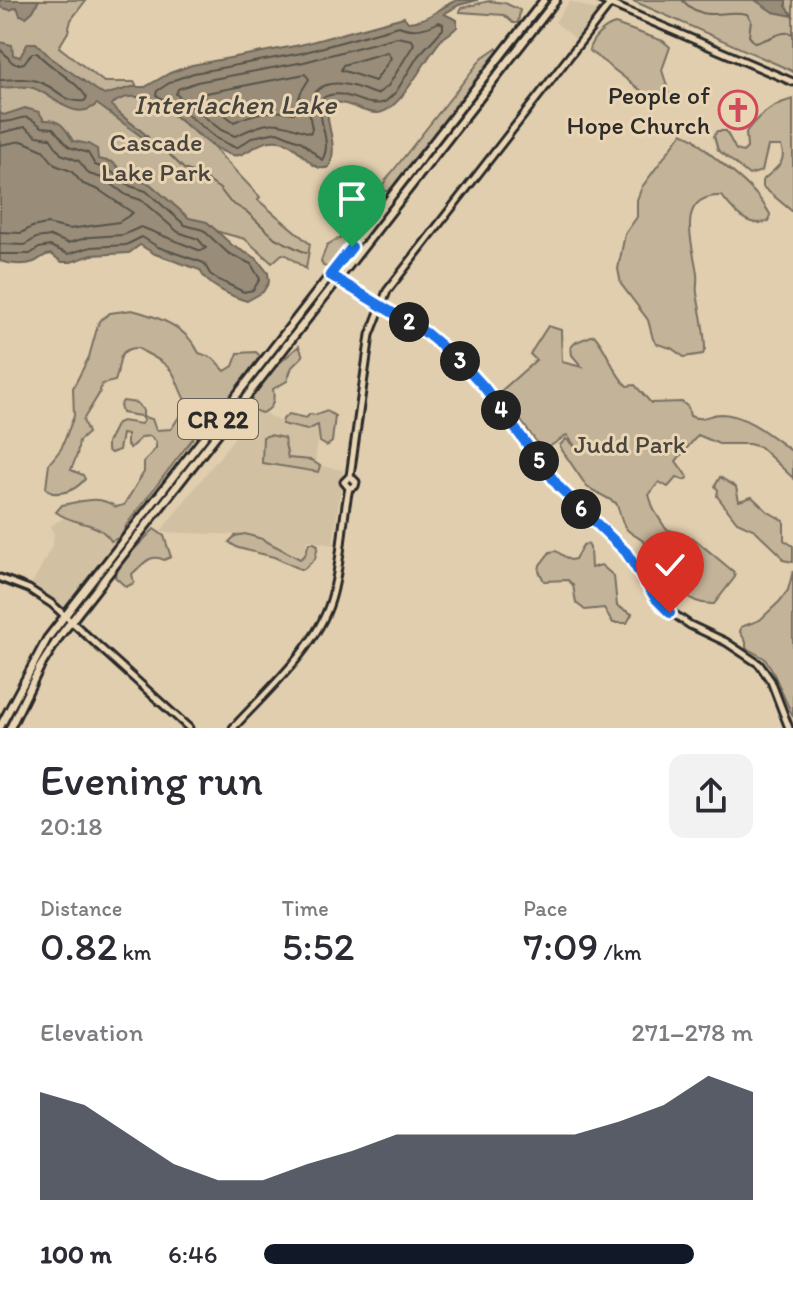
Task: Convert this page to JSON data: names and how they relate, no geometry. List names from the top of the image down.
{
  "streets": {
    "main road": ["CR 22"]
  },
  "water": ["Interlachen Lake"],
  "parks": ["Cascade Lake Park", "Judd Park"],
  "places": {
    "church": ["People of Hope Church"]
  },
  "page": {
    "pins": [
      "2",
      "3",
      "4",
      "5",
      "6"
    ],
    "heading": ["Evening run", "20:18"],
    "stats": [
      ["Distance", "0.82 km"],
      ["Time", "5:52"],
      ["Pace", "7:09 /km"]
    ],
    "chart": ["Elevation", "271–278 m"],
    "list": [
      {
        "name": "100 m",
        "note": "6:46"
      }
    ]
  }
}
